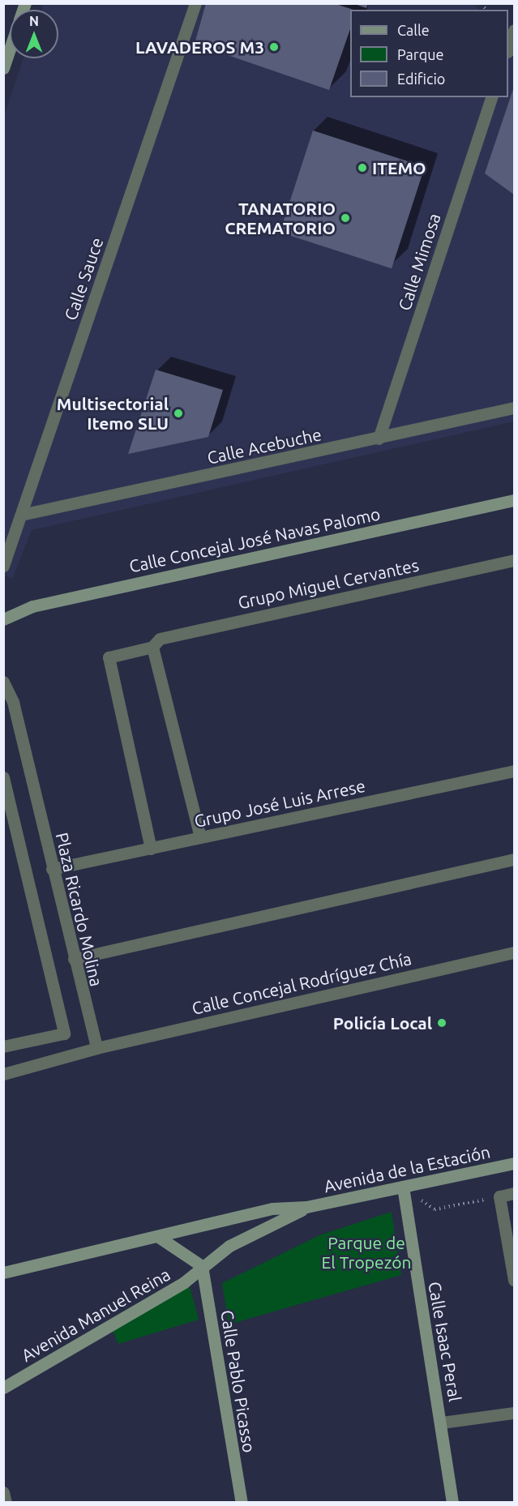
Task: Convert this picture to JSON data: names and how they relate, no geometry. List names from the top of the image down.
{
  "streets": {
    "street": [
      "Calle Mimosa",
      "Calle Sauce",
      "Calle Acebuche",
      "Calle Concejal José Navas Palomo",
      "Grupo Miguel Cervantes",
      "Grupo José Luis Arrese",
      "Plaza Ricardo Molina",
      "Calle Concejal Rodríguez Chía",
      "Avenida de la Estación",
      "Avenida Manuel Reina",
      "Calle Isaac Peral",
      "Calle Pablo Picasso"
    ]
  },
  "crossings": [
    ["Calle Mimosa", "Calle Acebuche"],
    ["Calle Sauce", "Calle Acebuche"],
    ["Grupo Miguel Cervantes", "Grupo José Luis Arrese"],
    ["Grupo José Luis Arrese", "Plaza Ricardo Molina"],
    ["Plaza Ricardo Molina", "Calle Concejal Rodríguez Chía"],
    ["Avenida de la Estación", "Avenida Manuel Reina"],
    ["Avenida de la Estación", "Calle Isaac Peral"],
    ["Avenida de la Estación", "Calle Pablo Picasso"],
    ["Avenida Manuel Reina", "Calle Pablo Picasso"]
  ],
  "parks": ["Parque de El Tropezón"],
  "places": [
    "LAVADEROS M3",
    "ITEMO",
    "TANATORIO CREMATORIO",
    "Multisectorial Itemo SLU",
    "Policía Local"
  ],
  "legend": ["Calle", "Parque", "Edificio"],
  "north": "top"
}
